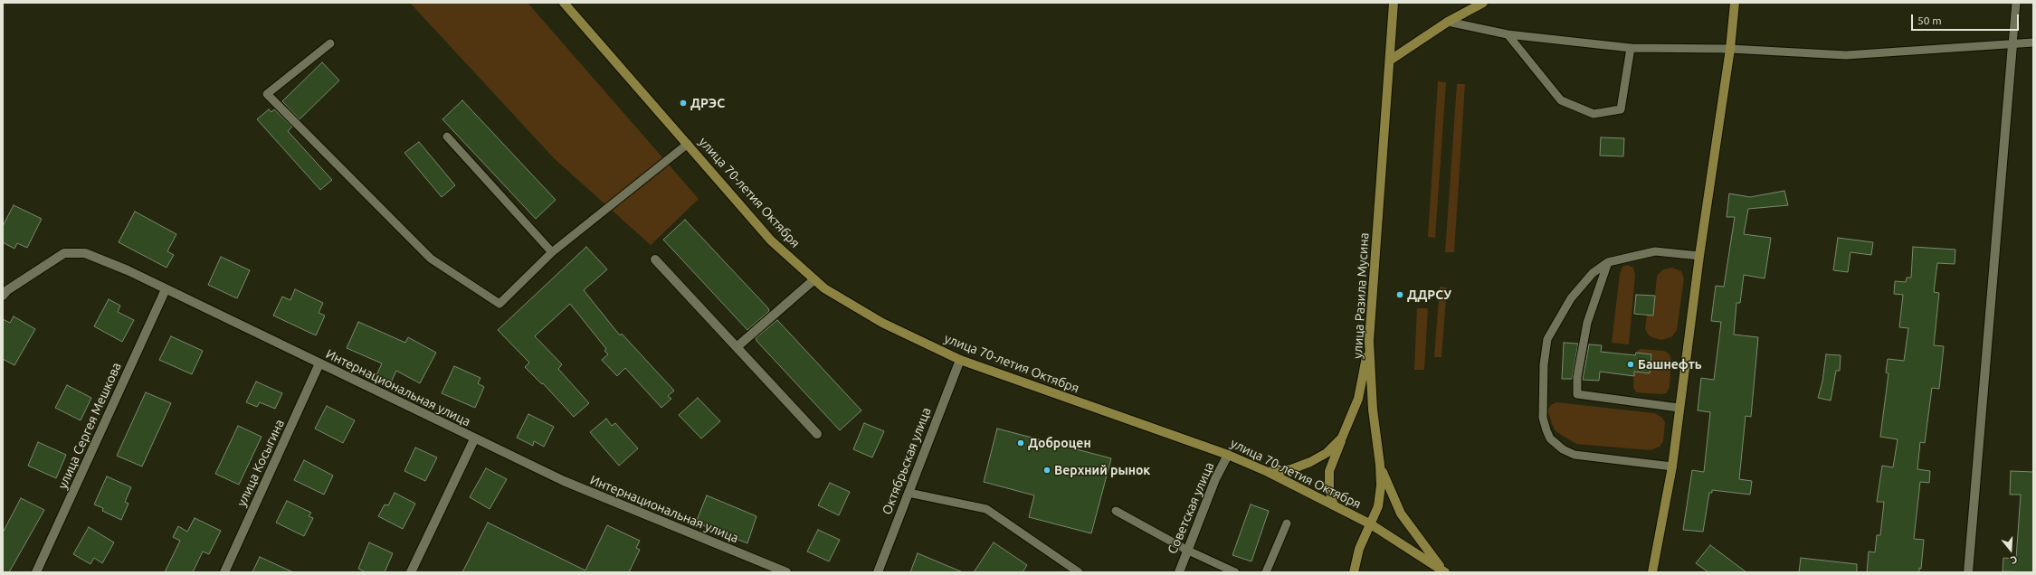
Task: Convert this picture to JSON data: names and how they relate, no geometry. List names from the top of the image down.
{
  "streets": {
    "main road": ["улица 70-летия Октября", "улица Разила Мусина"],
    "street": [
      "Интернациональная улица",
      "улица Сергея Мешкова",
      "Октябрьская улица",
      "улица Косыгина",
      "Советская улица"
    ]
  },
  "crossings": [
    ["улица 70-летия Октября", "улица Разила Мусина"],
    ["улица 70-летия Октября", "Октябрьская улица"],
    ["улица 70-летия Октября", "Советская улица"],
    ["Интернациональная улица", "улица Сергея Мешкова"],
    ["Интернациональная улица", "улица Косыгина"]
  ],
  "places": [
    "ДРЭС",
    "ДДРСУ",
    "Башнефть",
    "Доброцен",
    "Верхний рынок"
  ],
  "scale_bar": "50 m",
  "north": "bottom"
}
